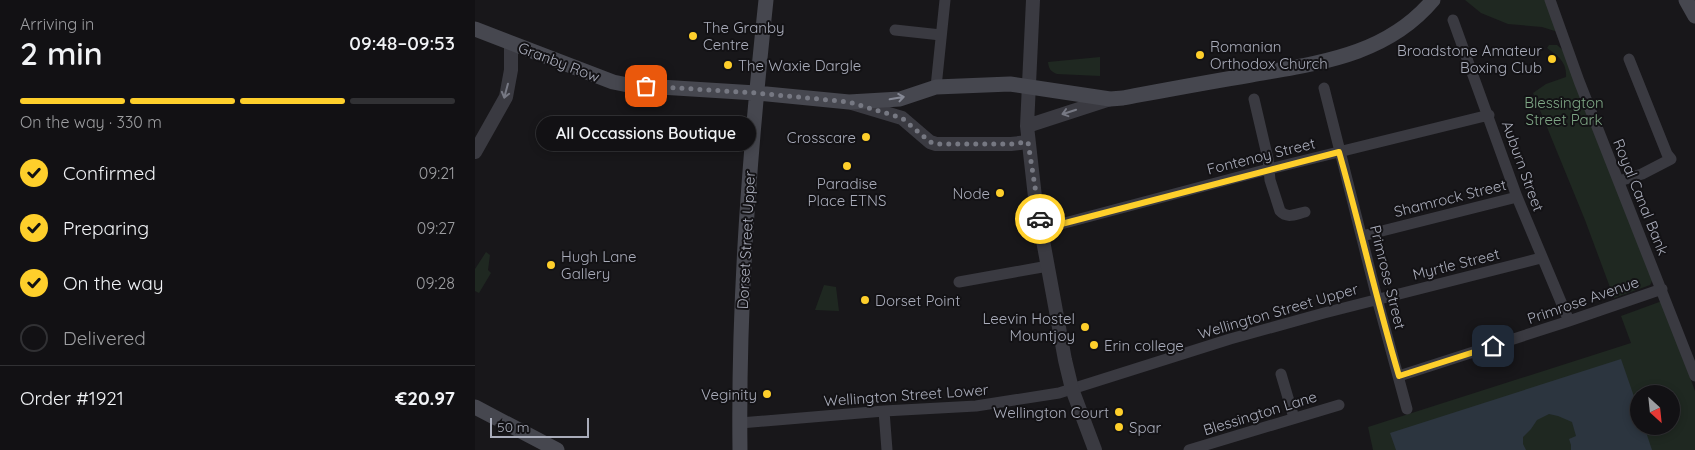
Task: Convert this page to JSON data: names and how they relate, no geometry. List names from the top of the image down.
{
  "streets": {
    "main road": ["Granby Row", "Dorset Street Upper"],
    "street": [
      "Fontenoy Street",
      "Auburn Street",
      "Royal Canal Bank",
      "Shamrock Street",
      "Myrtle Street",
      "Primrose Street",
      "Primrose Avenue",
      "Wellington Street Upper",
      "Wellington Street Lower",
      "Blessington Lane"
    ]
  },
  "crossings": [
    ["Granby Row", "Dorset Street Upper"],
    ["Fontenoy Street", "Auburn Street"],
    ["Fontenoy Street", "Primrose Street"],
    ["Auburn Street", "Shamrock Street"],
    ["Auburn Street", "Myrtle Street"],
    ["Auburn Street", "Primrose Avenue"],
    ["Royal Canal Bank", "Primrose Avenue"],
    ["Shamrock Street", "Primrose Street"],
    ["Dorset Street Upper", "Wellington Street Lower"],
    ["Myrtle Street", "Primrose Street"],
    ["Myrtle Street", "Wellington Street Upper"],
    ["Primrose Street", "Primrose Avenue"],
    ["Primrose Street", "Wellington Street Upper"],
    ["Wellington Street Upper", "Wellington Street Lower"]
  ],
  "parks": ["Blessington Street Park"],
  "places": [
    "The Granby Centre",
    "Romanian Orthodox Church",
    "Broadstone Amateur Boxing Club",
    "The Waxie Dargle",
    "All Occassions Boutique",
    "Crosscare",
    "Paradise Place ETNS",
    "Node",
    "Hugh Lane Gallery",
    "Dorset Point",
    "Leevin Hostel Mountjoy",
    "Erin college",
    "Veginity",
    "Wellington Court",
    "Spar"
  ],
  "scale_bar": "50 m",
  "north": "bottom right",
  "page": {
    "heading": ["2 min", "Arriving in", "09:48–09:53"],
    "panel": ["Order #1921", "€20.97"],
    "bar": "On the way · 330 m",
    "bubble": "All Occassions Boutique",
    "list": [
      ["Confirmed", "09:21"],
      ["Preparing", "09:27"],
      ["On the way", "09:28"],
      "Delivered"
    ],
    "scale": "50 m"
  }
}
